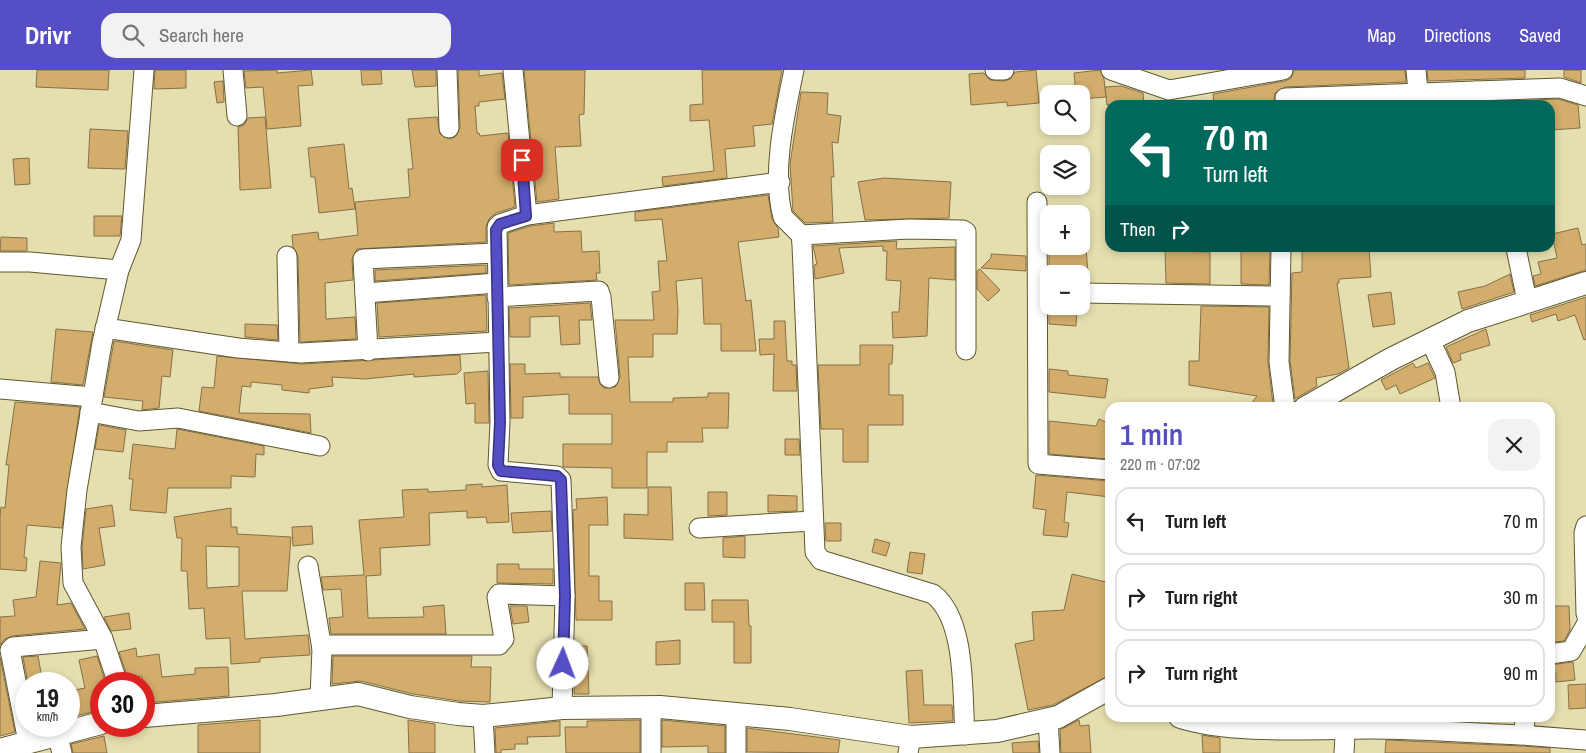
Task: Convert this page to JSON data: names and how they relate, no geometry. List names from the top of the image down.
{
  "page": {
    "header": "Drivr",
    "search": "Search here",
    "nav": ["Map", "Directions", "Saved"],
    "map_buttons": ["+", "−"],
    "turn": ["70 m", "Turn left"],
    "then": "Then",
    "heading": ["1 min", "220 m · 07:02"],
    "list": [
      {
        "name": "Turn left",
        "value": "70 m"
      },
      {
        "name": "Turn right",
        "value": "30 m"
      },
      {
        "name": "Turn right",
        "value": "90 m"
      }
    ],
    "speed": "19 km/h",
    "limit": "30"
  }
}
